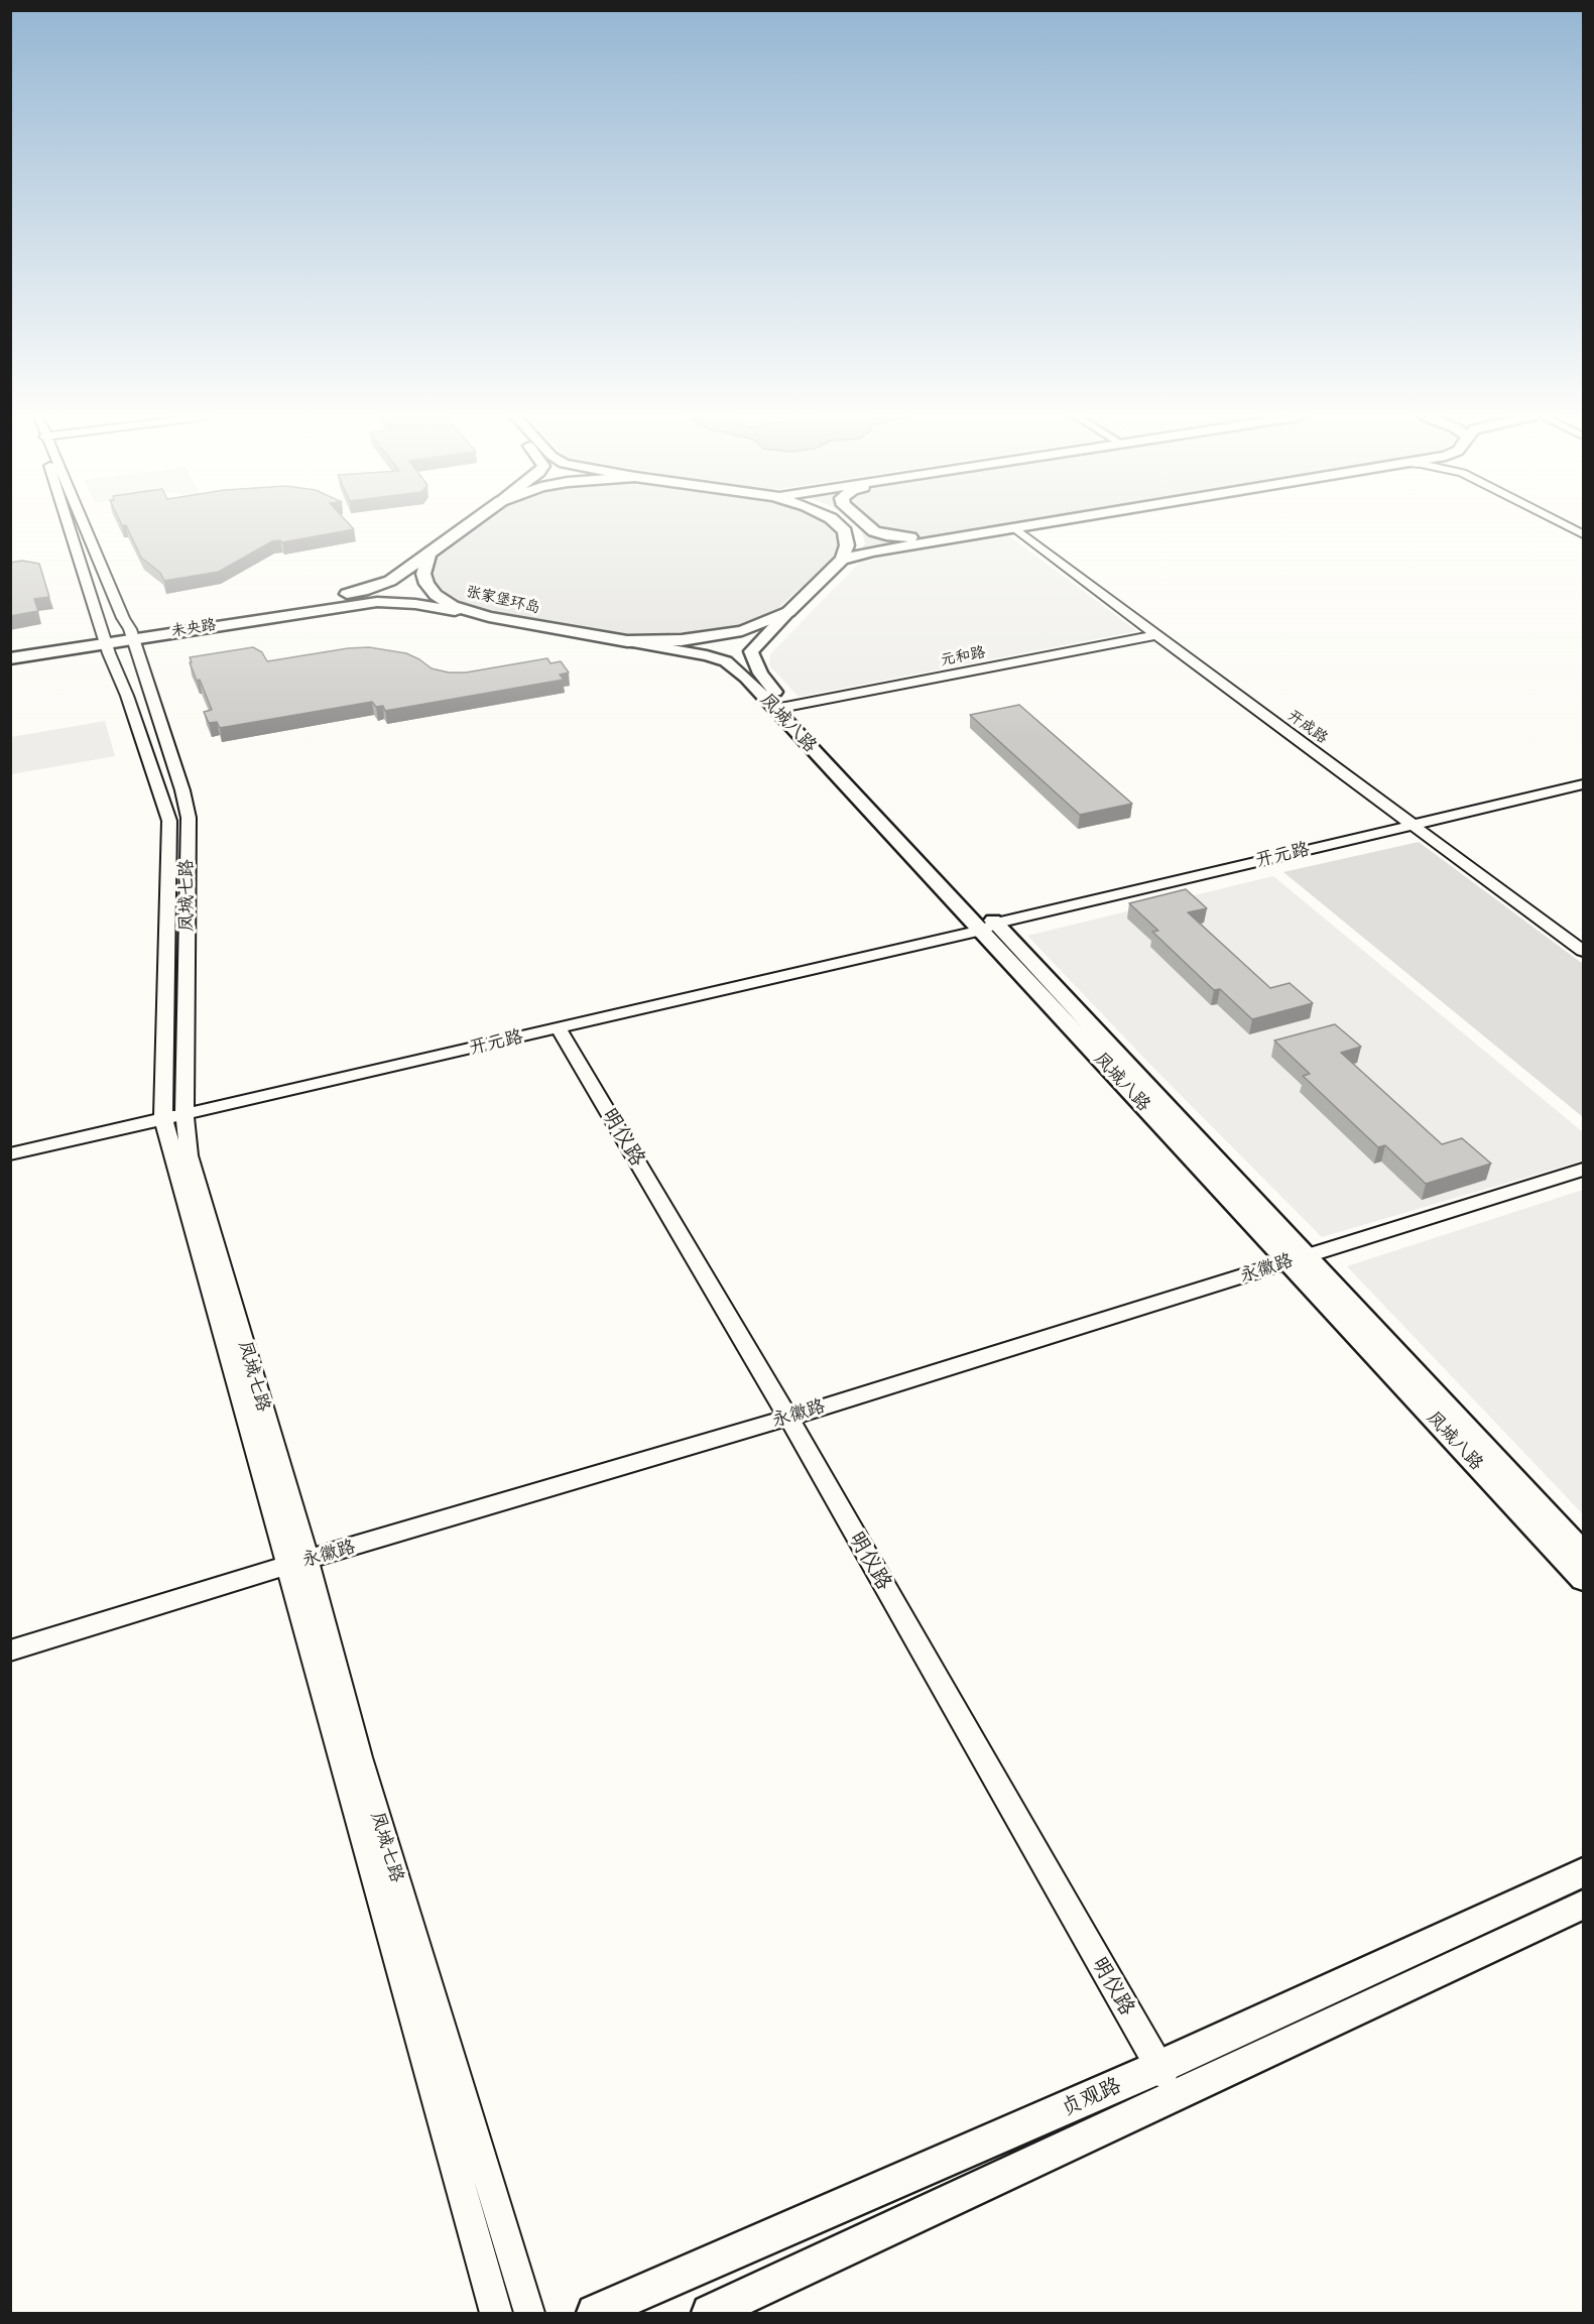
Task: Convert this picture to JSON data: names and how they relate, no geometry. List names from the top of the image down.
{
  "streets": {
    "main road": [
      "张家堡环岛",
      "未央路",
      "凤城八路",
      "贞观路"
    ],
    "street": [
      "元和路",
      "开成路",
      "开元路",
      "凤城七路",
      "明仪路",
      "永徽路"
    ]
  },
  "crossings": [
    ["张家堡环岛", "未央路"],
    ["张家堡环岛", "凤城八路"],
    ["未央路", "凤城七路"],
    ["元和路", "凤城八路"],
    ["元和路", "开成路"],
    ["凤城八路", "开元路"],
    ["凤城八路", "永徽路"],
    ["开成路", "开元路"],
    ["开元路", "凤城七路"],
    ["开元路", "明仪路"],
    ["凤城七路", "永徽路"],
    ["明仪路", "永徽路"],
    ["明仪路", "贞观路"]
  ]
}
